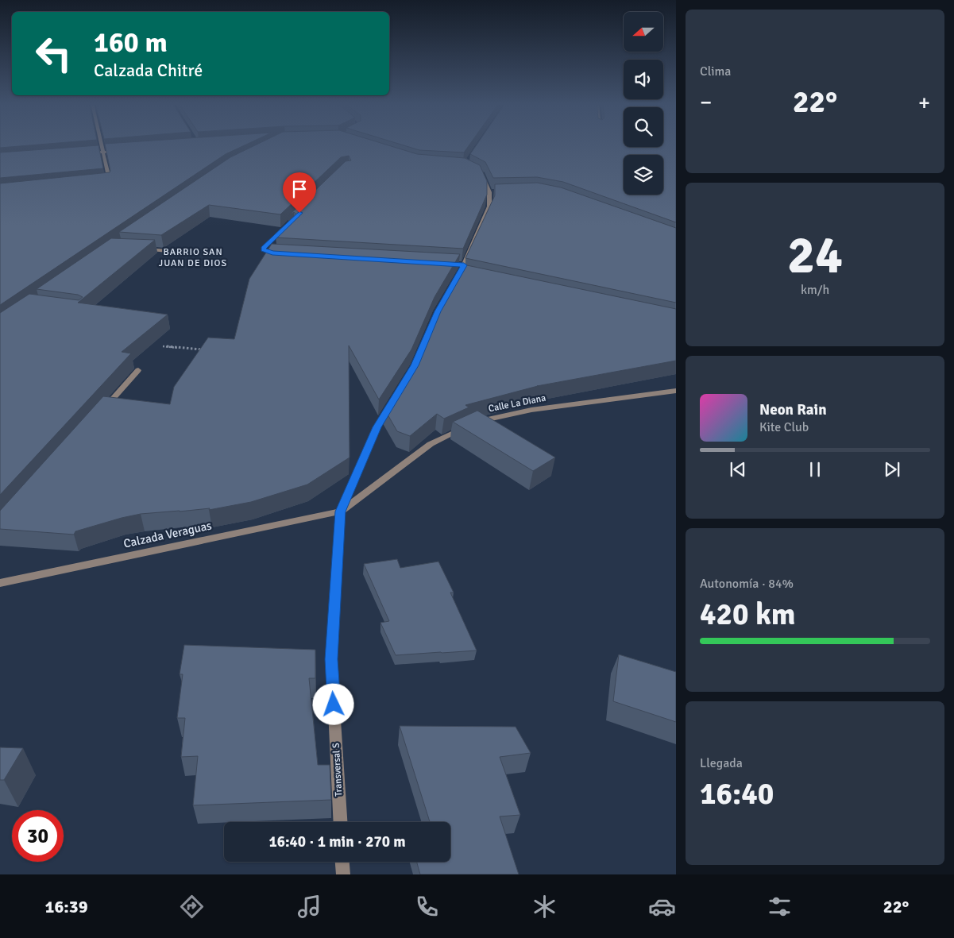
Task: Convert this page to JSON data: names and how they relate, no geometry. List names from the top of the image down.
{
  "streets": {
    "street": ["Calle La Diana", "Calzada Veraguas", "Transversal S"]
  },
  "crossings": [
    ["Calle La Diana", "Calzada Veraguas"],
    ["Calle La Diana", "Transversal S"],
    ["Calzada Veraguas", "Transversal S"]
  ],
  "districts": ["BARRIO SAN JUAN DE DIOS"],
  "north": "left",
  "page": {
    "tile": [
      "Clima",
      ["24", "km/h"],
      ["Autonomía · 84%", "420 km"],
      ["Llegada", "16:40"]
    ],
    "turn": ["160 m", "Calzada Chitré"],
    "heat": ["−", "22°", "+"],
    "song": ["Neon Rain", "Kite Club"],
    "limit": "30",
    "trip": "16:40 · 1 min · 270 m",
    "tabs": ["16:39", "22°"]
  }
}
